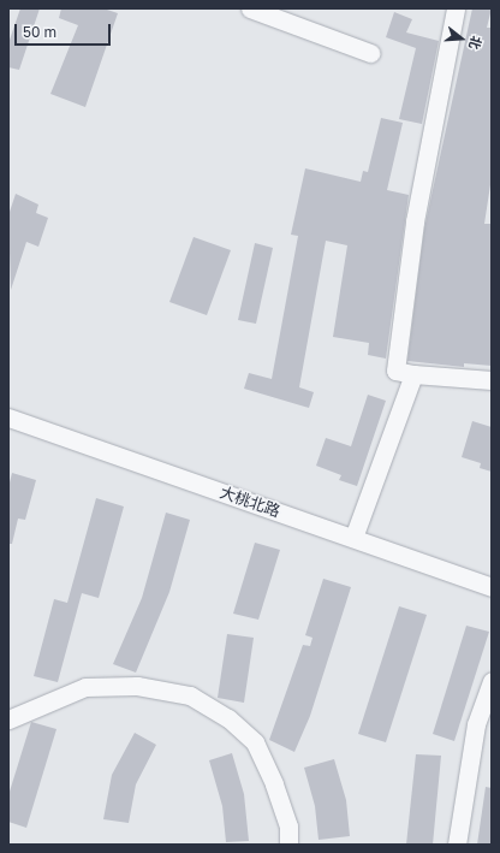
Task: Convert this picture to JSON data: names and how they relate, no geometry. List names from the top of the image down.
{
  "streets": {
    "street": ["大桃北路"]
  },
  "scale_bar": "50 m",
  "north": "right"
}
